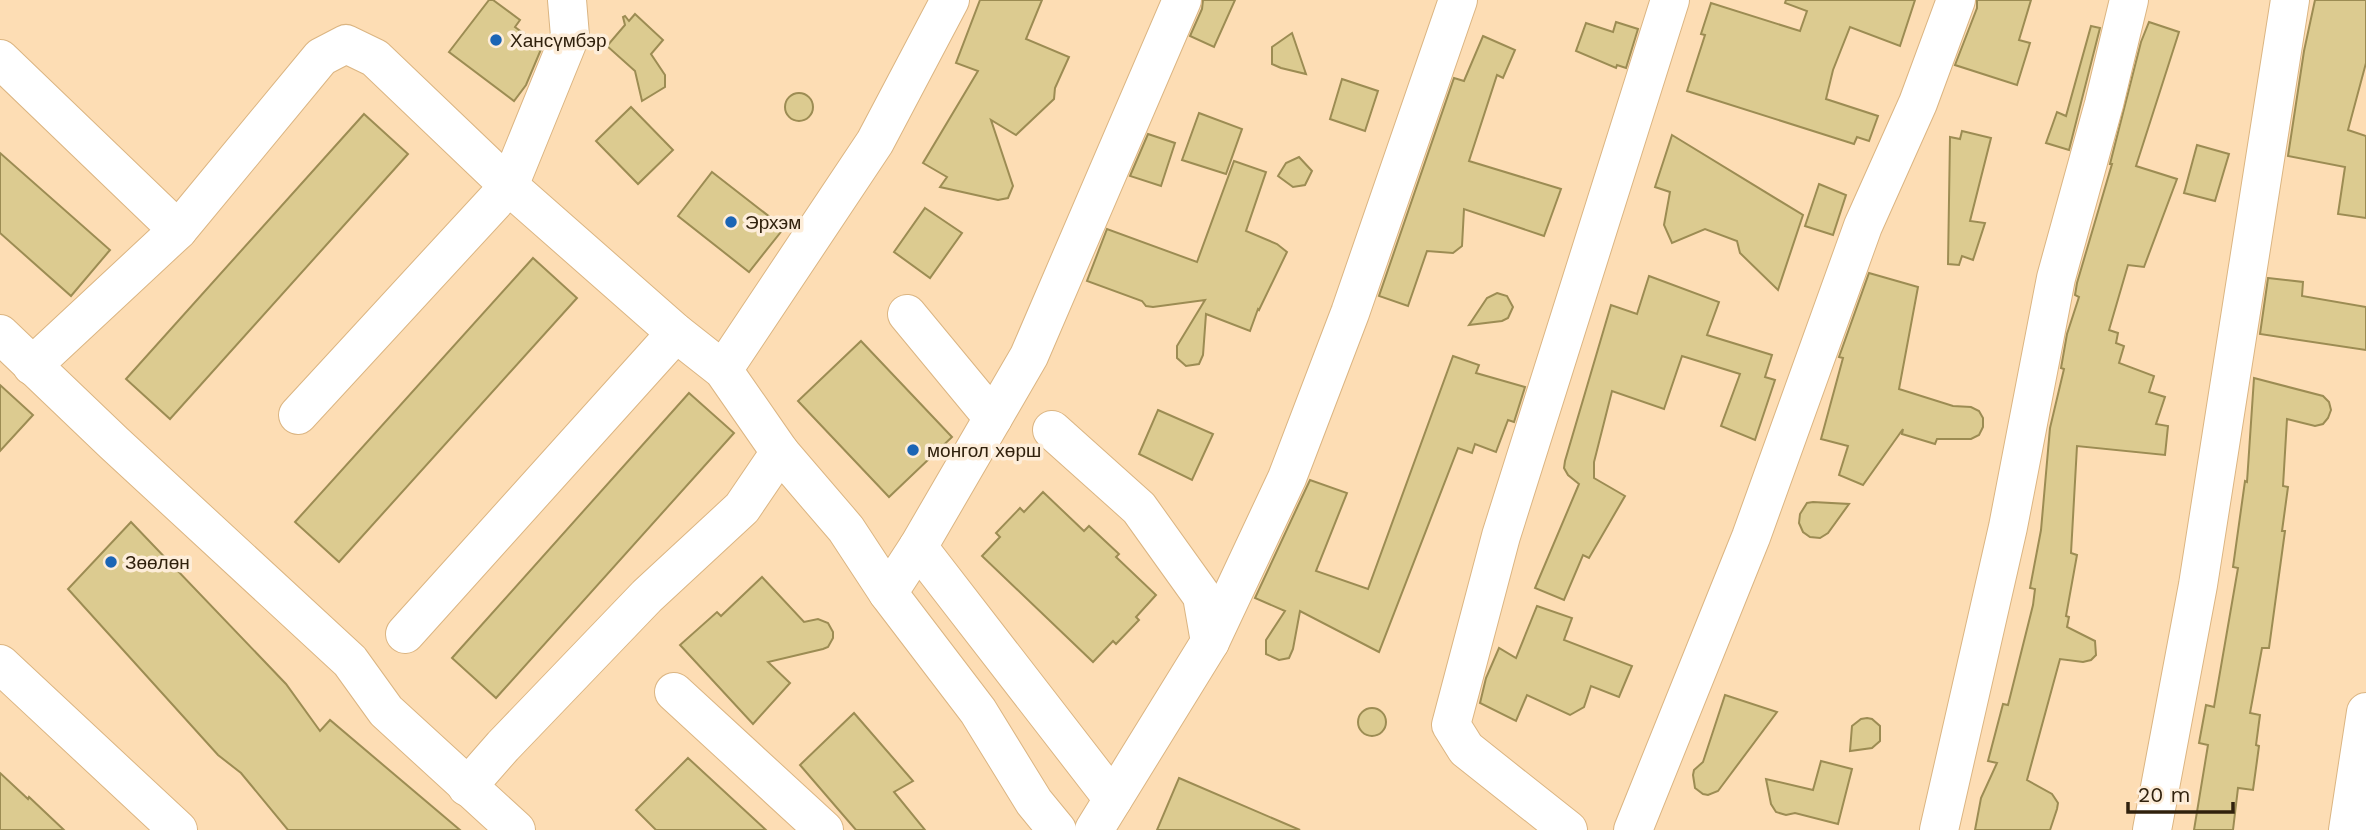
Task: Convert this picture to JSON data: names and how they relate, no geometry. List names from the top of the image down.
{
  "places": [
    "Хансүмбэр",
    "Эрхэм",
    "монгол хөрш",
    "Зөөлөн"
  ],
  "scale_bar": "20 m"
}
